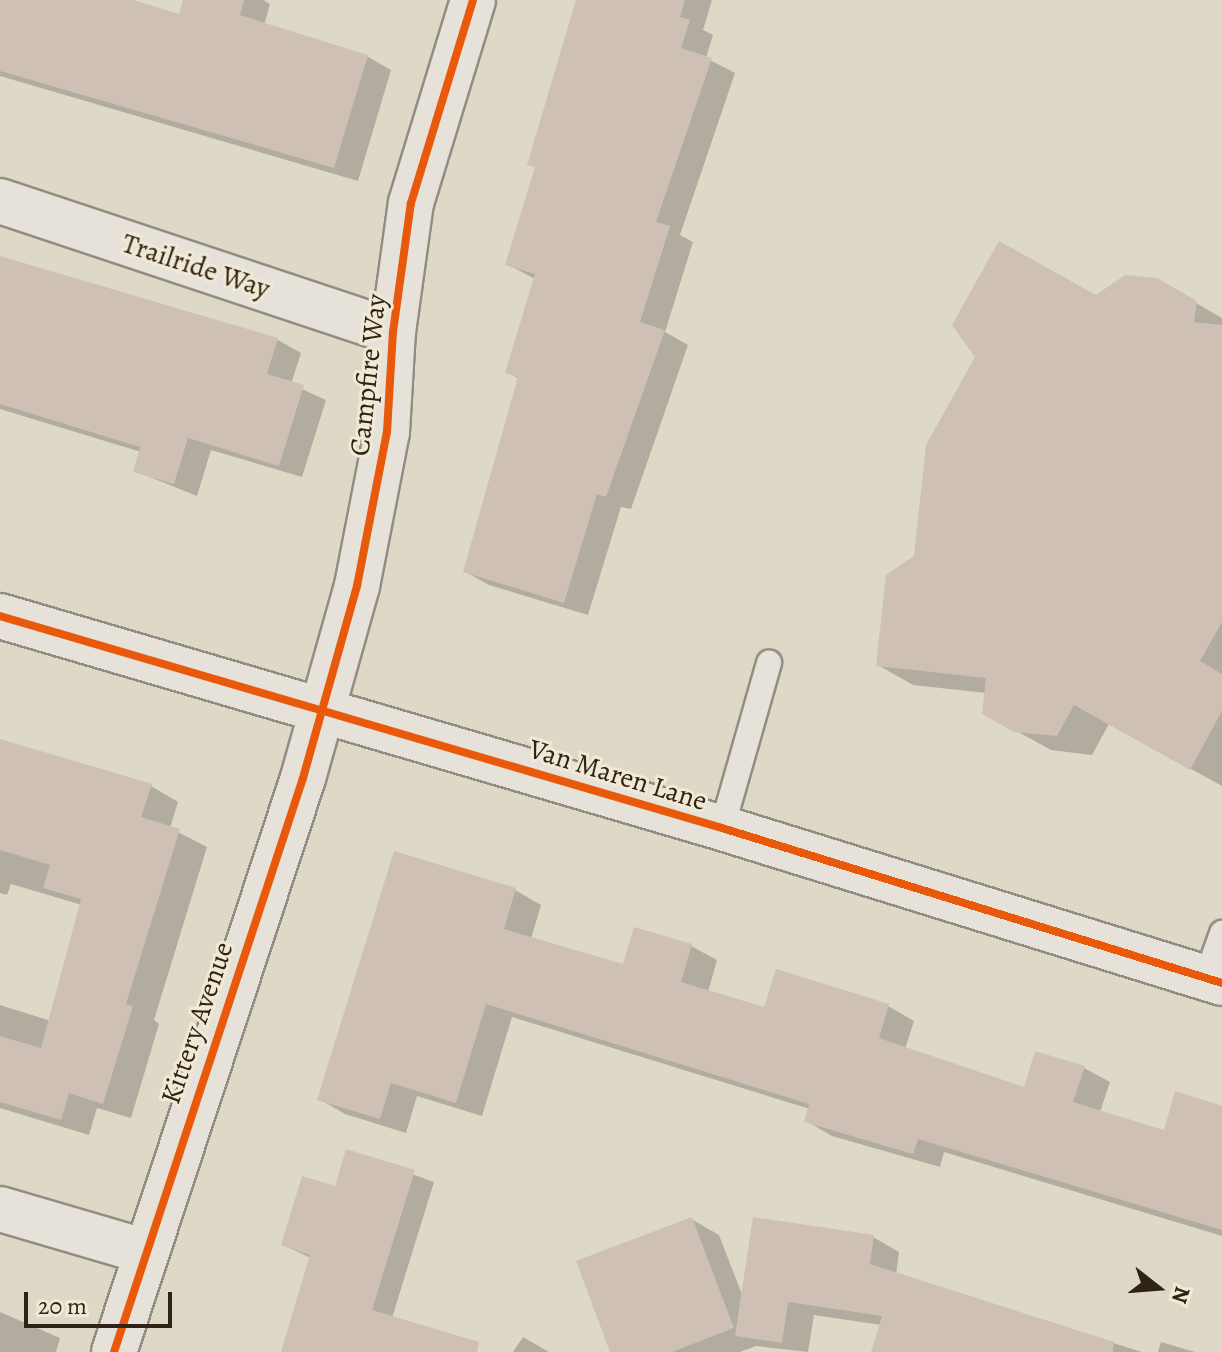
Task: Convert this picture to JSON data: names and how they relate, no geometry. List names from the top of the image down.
{
  "streets": {
    "street": [
      "Trailride Way",
      "Campfire Way",
      "Van Maren Lane",
      "Kittery Avenue"
    ]
  },
  "crossings": [
    ["Trailride Way", "Campfire Way"],
    ["Campfire Way", "Van Maren Lane"],
    ["Campfire Way", "Kittery Avenue"],
    ["Van Maren Lane", "Kittery Avenue"]
  ],
  "scale_bar": "20 m",
  "north": "right"
}
